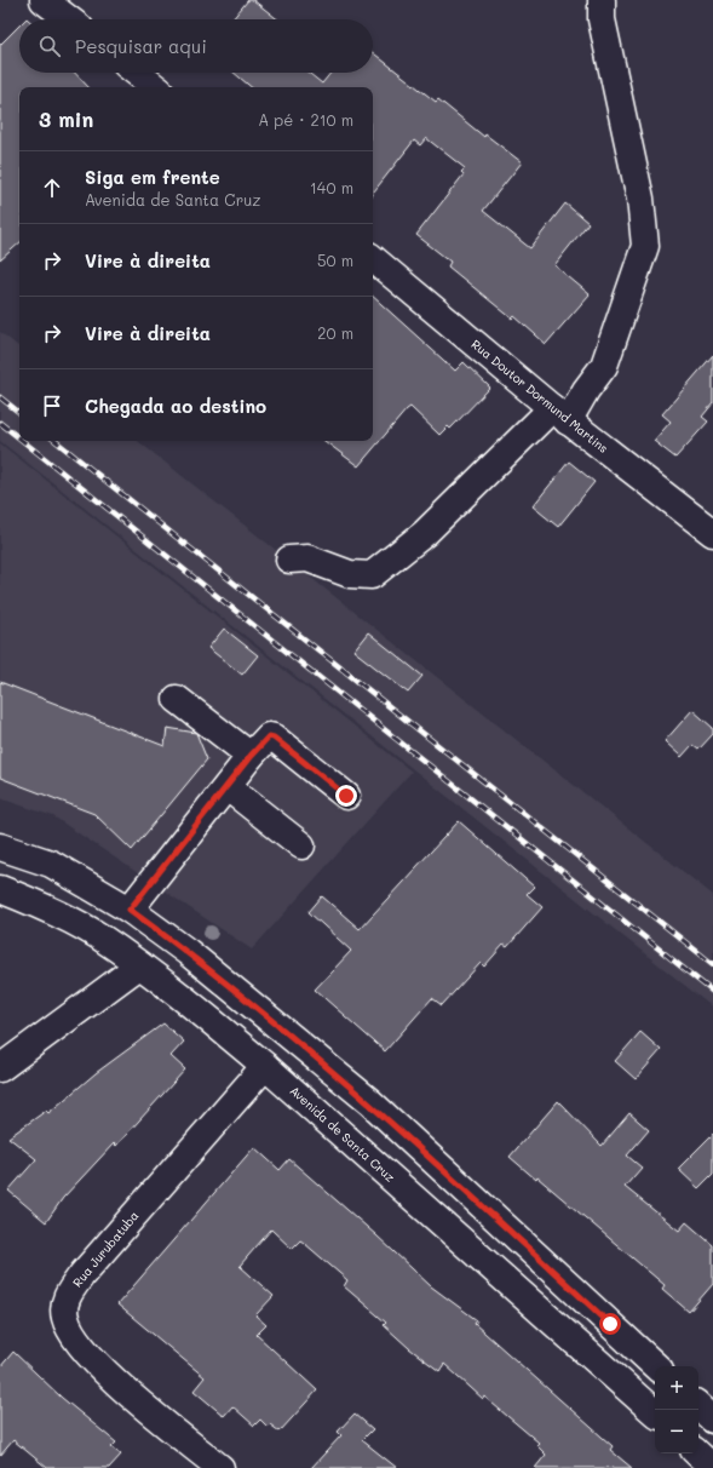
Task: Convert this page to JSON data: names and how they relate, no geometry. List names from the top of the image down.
{
  "streets": {
    "main road": ["Rua Doutor Dormund Martins", "Avenida de Santa Cruz", "Rua Jurubatuba"]
  },
  "crossings": [
    ["Avenida de Santa Cruz", "Rua Jurubatuba"]
  ],
  "page": {
    "search": "Pesquisar aqui",
    "heading": ["3 min", "A pé · 210 m"],
    "list": [
      ["Siga em frente", "Avenida de Santa Cruz", "140 m"],
      ["Vire à direita", "50 m"],
      ["Vire à direita", "20 m"],
      "Chegada ao destino"
    ],
    "map_buttons": ["+", "−"]
  }
}
